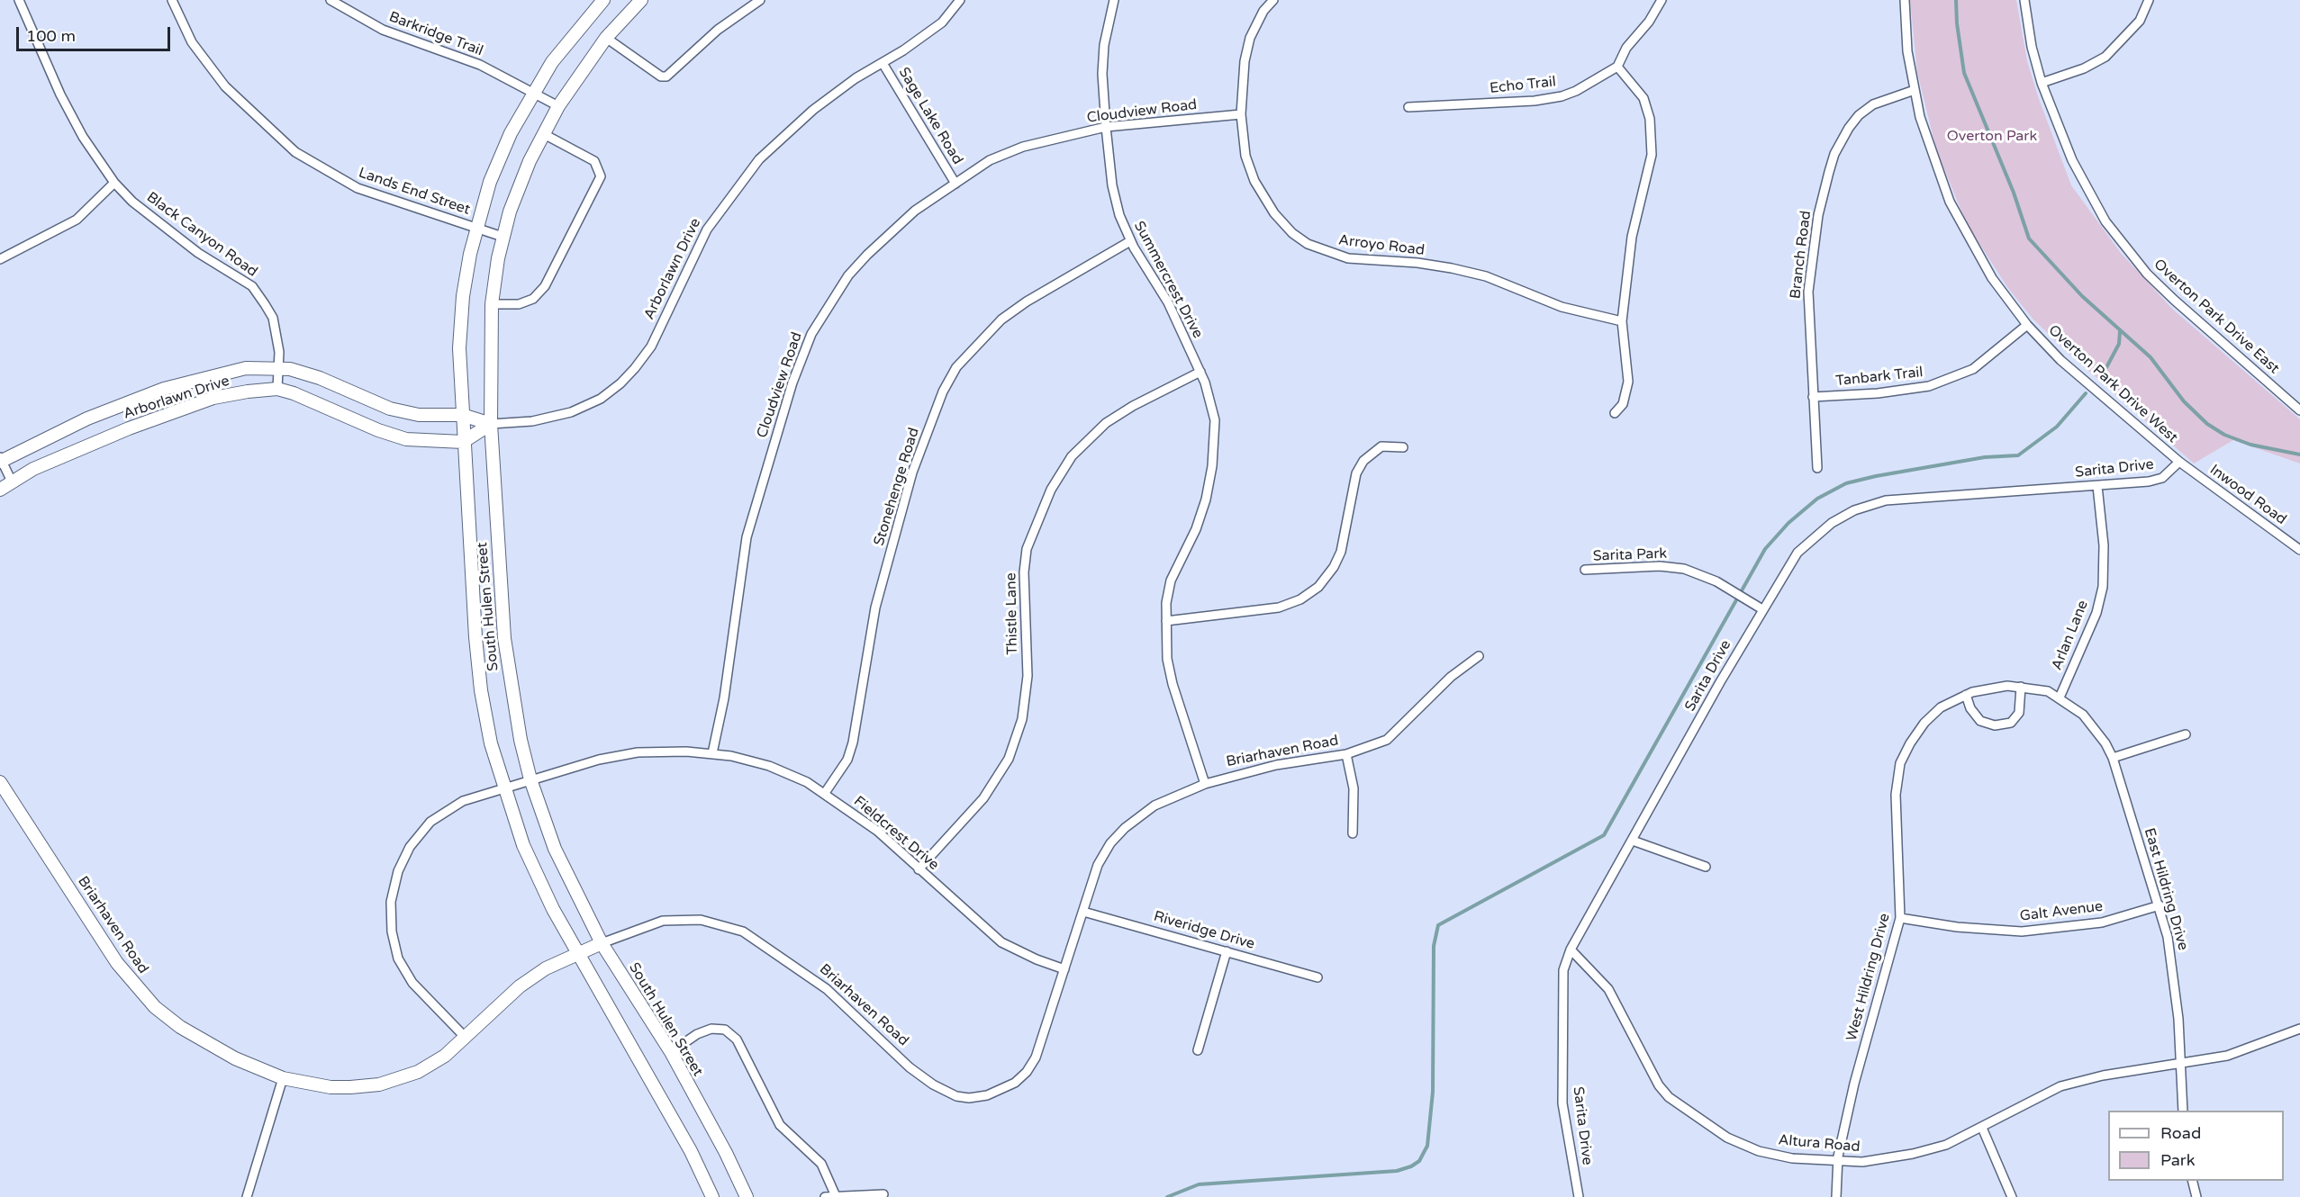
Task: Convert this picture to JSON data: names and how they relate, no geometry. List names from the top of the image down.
{
  "streets": {
    "main road": ["Arborlawn Drive", "South Hulen Street", "Briarhaven Road"],
    "street": [
      "Barkridge Trail",
      "Echo Trail",
      "Cloudview Road",
      "Sage Lake Road",
      "Lands End Street",
      "Black Canyon Road",
      "Arroyo Road",
      "Branch Road",
      "Summercrest Drive",
      "Overton Park Drive East",
      "Tanbark Trail",
      "Overton Park Drive West",
      "Sarita Drive",
      "Stonehenge Road",
      "Inwood Road",
      "Sarita Park",
      "Thistle Lane",
      "Arlan Lane",
      "Fieldcrest Drive",
      "East Hildring Drive",
      "Galt Avenue",
      "Riveridge Drive",
      "West Hildring Drive",
      "Altura Road"
    ]
  },
  "crossings": [
    ["Barkridge Trail", "South Hulen Street"],
    ["Cloudview Road", "Sage Lake Road"],
    ["Cloudview Road", "Arroyo Road"],
    ["Cloudview Road", "Summercrest Drive"],
    ["Cloudview Road", "Fieldcrest Drive"],
    ["Sage Lake Road", "Arborlawn Drive"],
    ["Lands End Street", "South Hulen Street"],
    ["Black Canyon Road", "Arborlawn Drive"],
    ["Branch Road", "Tanbark Trail"],
    ["Branch Road", "Overton Park Drive West"],
    ["Arborlawn Drive", "South Hulen Street"],
    ["Summercrest Drive", "Stonehenge Road"],
    ["Summercrest Drive", "Thistle Lane"],
    ["Summercrest Drive", "Briarhaven Road"],
    ["Tanbark Trail", "Overton Park Drive West"],
    ["Overton Park Drive West", "Sarita Drive"],
    ["Overton Park Drive West", "Inwood Road"],
    ["Sarita Drive", "Inwood Road"],
    ["Sarita Drive", "Sarita Park"],
    ["Sarita Drive", "Arlan Lane"],
    ["Sarita Drive", "Altura Road"],
    ["Stonehenge Road", "Fieldcrest Drive"],
    ["South Hulen Street", "Briarhaven Road"],
    ["South Hulen Street", "Fieldcrest Drive"],
    ["Thistle Lane", "Fieldcrest Drive"],
    ["Arlan Lane", "East Hildring Drive"],
    ["Arlan Lane", "West Hildring Drive"],
    ["Briarhaven Road", "Fieldcrest Drive"],
    ["Briarhaven Road", "Riveridge Drive"],
    ["East Hildring Drive", "Galt Avenue"],
    ["East Hildring Drive", "West Hildring Drive"],
    ["East Hildring Drive", "Altura Road"],
    ["Galt Avenue", "West Hildring Drive"],
    ["West Hildring Drive", "Altura Road"]
  ],
  "parks": ["Overton Park"],
  "legend": ["Road", "Park"],
  "scale_bar": "100 m"
}
